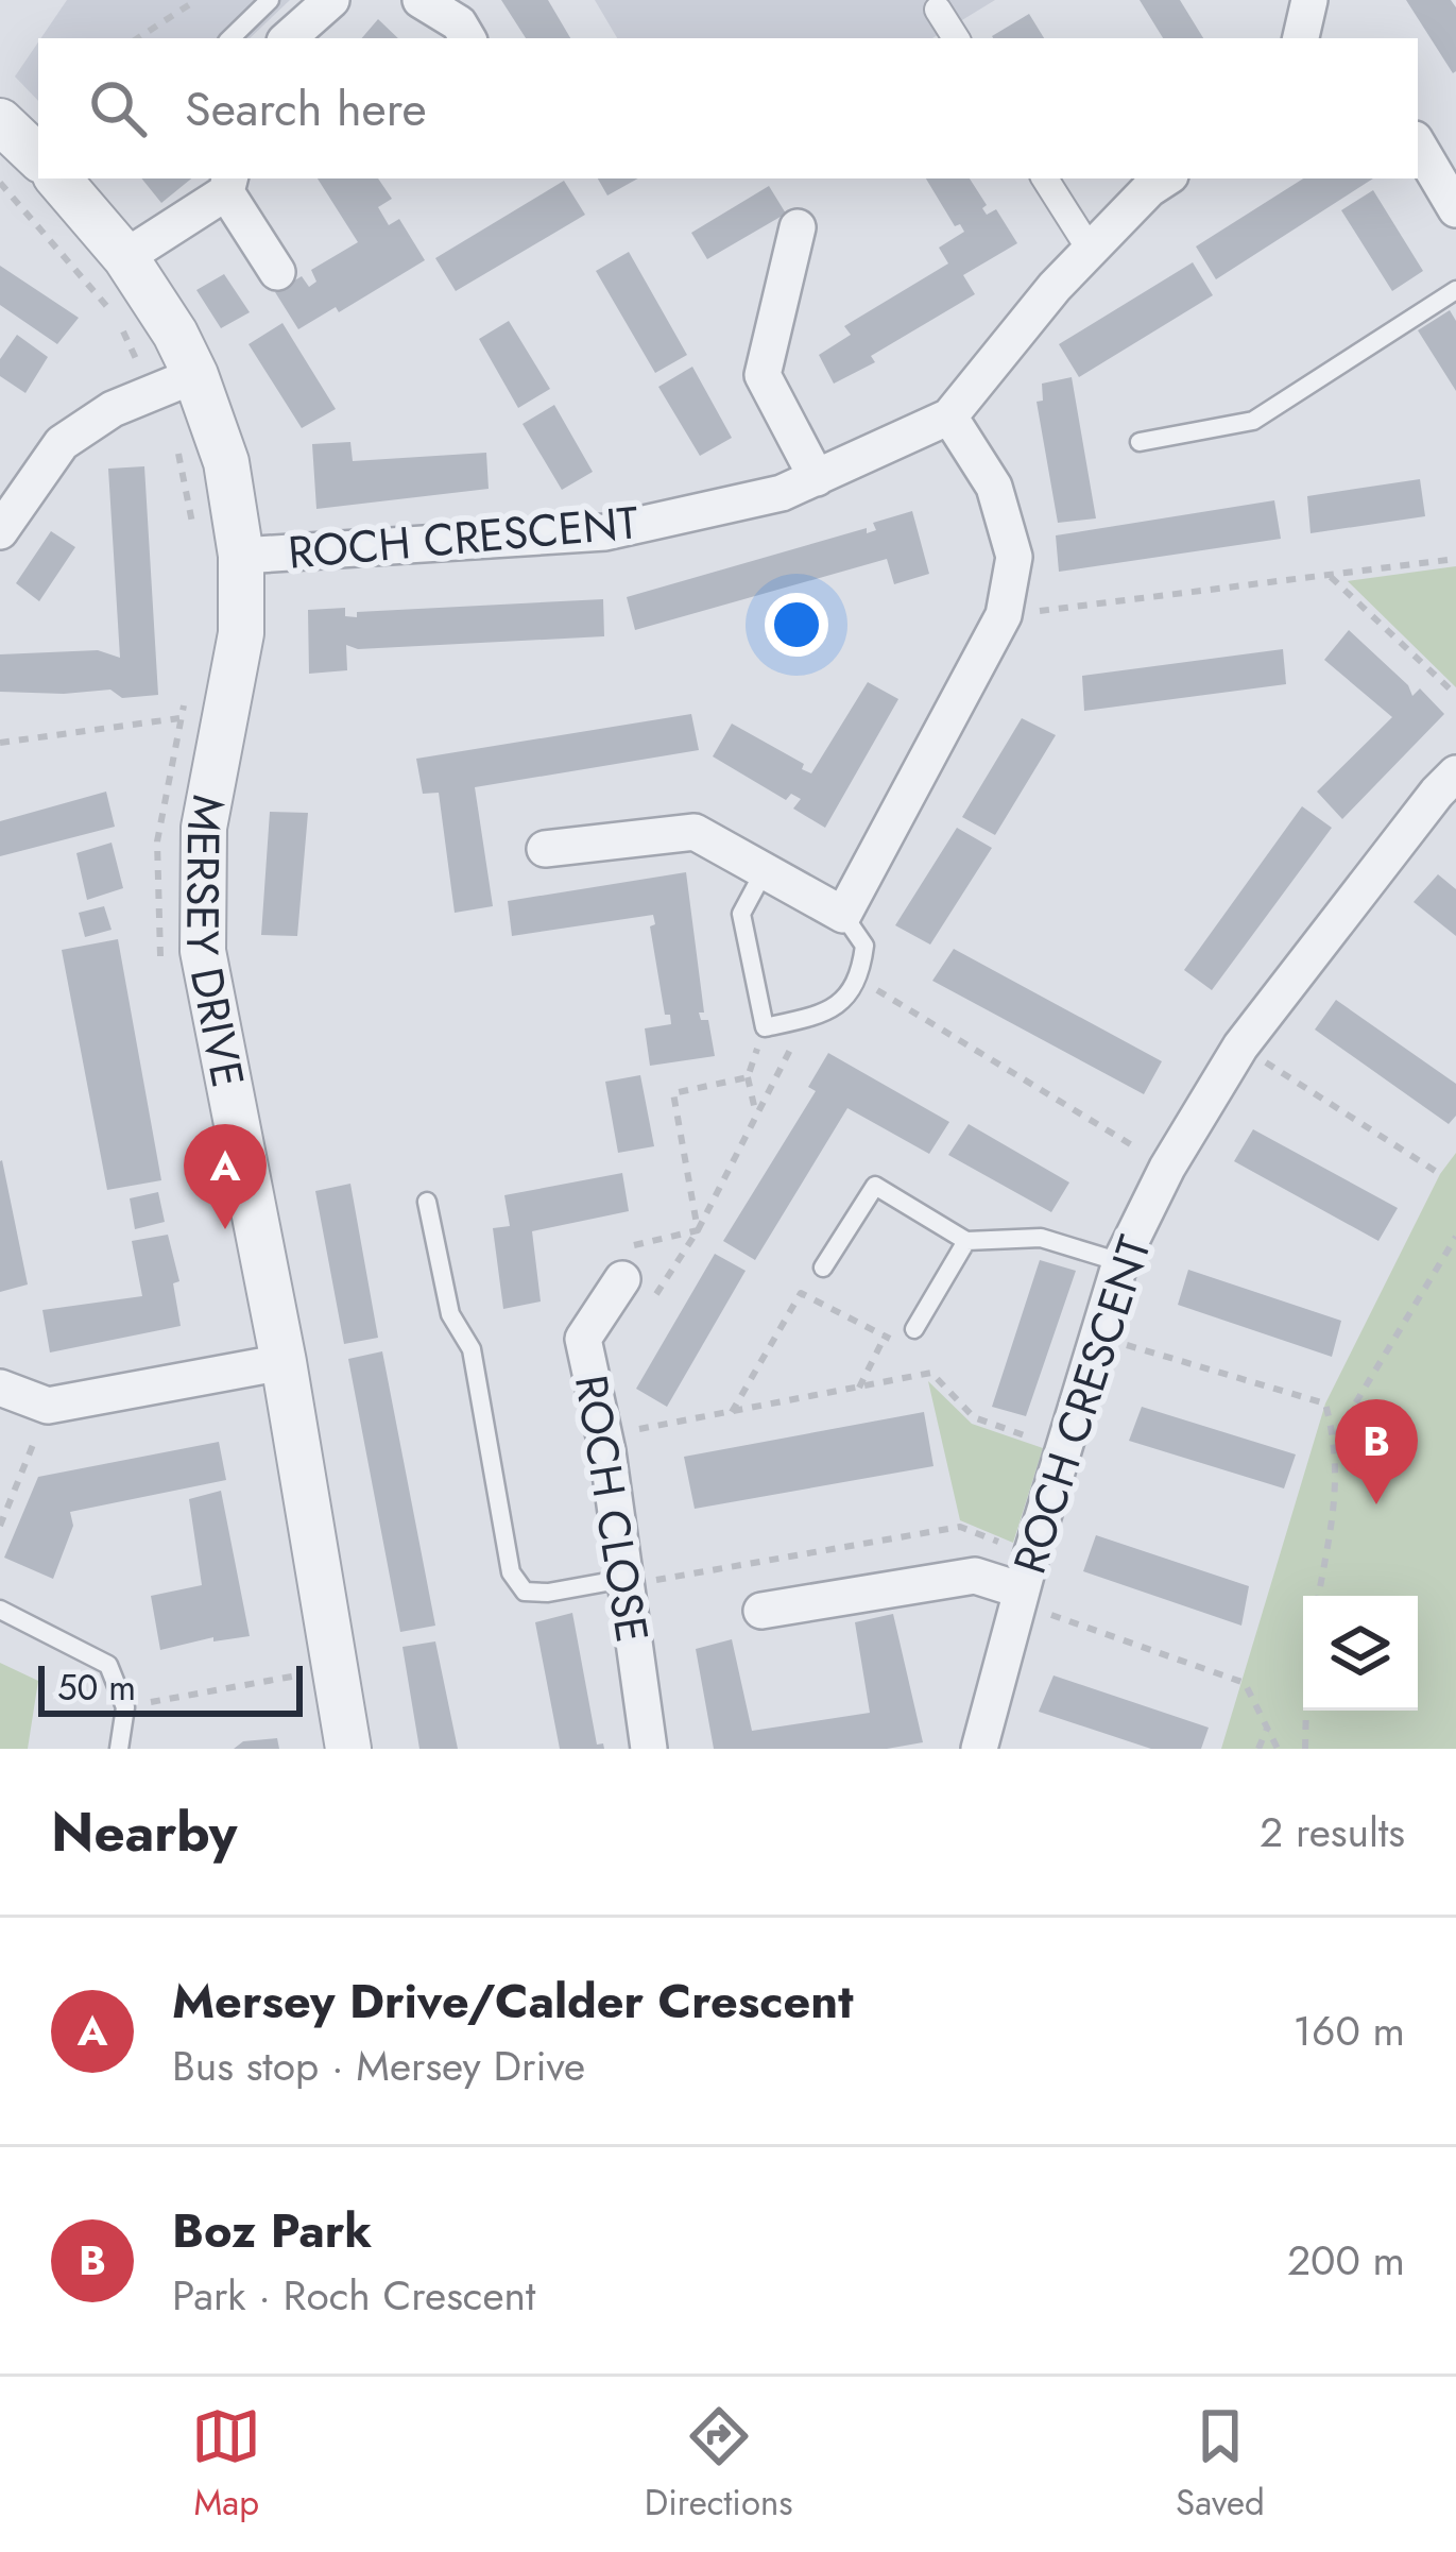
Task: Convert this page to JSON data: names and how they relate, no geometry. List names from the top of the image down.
{
  "streets": {
    "street": ["ROCH CRESCENT", "MERSEY DRIVE", "ROCH CLOSE"]
  },
  "crossings": [
    ["ROCH CRESCENT", "MERSEY DRIVE"]
  ],
  "scale_bar": "50 m",
  "page": {
    "search": "Search here",
    "pins": ["A", "B"],
    "scale": "50 m",
    "heading": ["Nearby", "2 results"],
    "list": [
      {
        "mark": "A",
        "name": "Mersey Drive/Calder Crescent",
        "note": "Bus stop · Mersey Drive",
        "value": "160 m"
      },
      {
        "mark": "B",
        "name": "Boz Park",
        "note": "Park · Roch Crescent",
        "value": "200 m"
      }
    ],
    "nav": ["Map", "Directions", "Saved"]
  }
}
